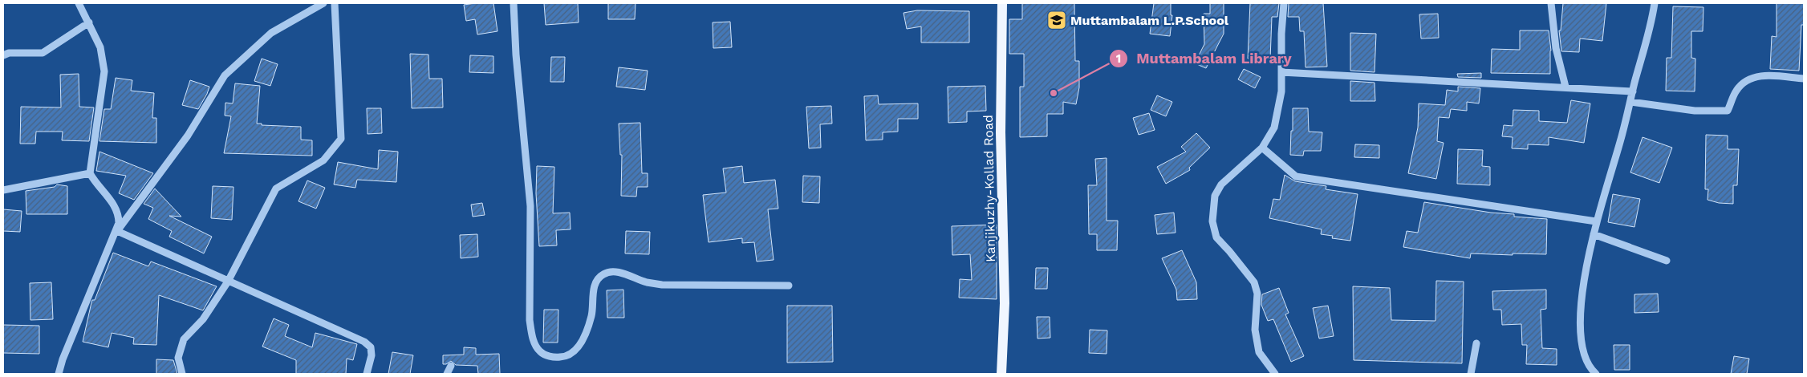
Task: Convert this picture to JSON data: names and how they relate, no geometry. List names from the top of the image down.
{
  "streets": {
    "main road": ["Kanjikuzhy-Kollad Road"]
  },
  "places": {
    "school or university": ["Muttambalam L.P.School"],
    "other": ["Muttambalam Library"]
  }
}
